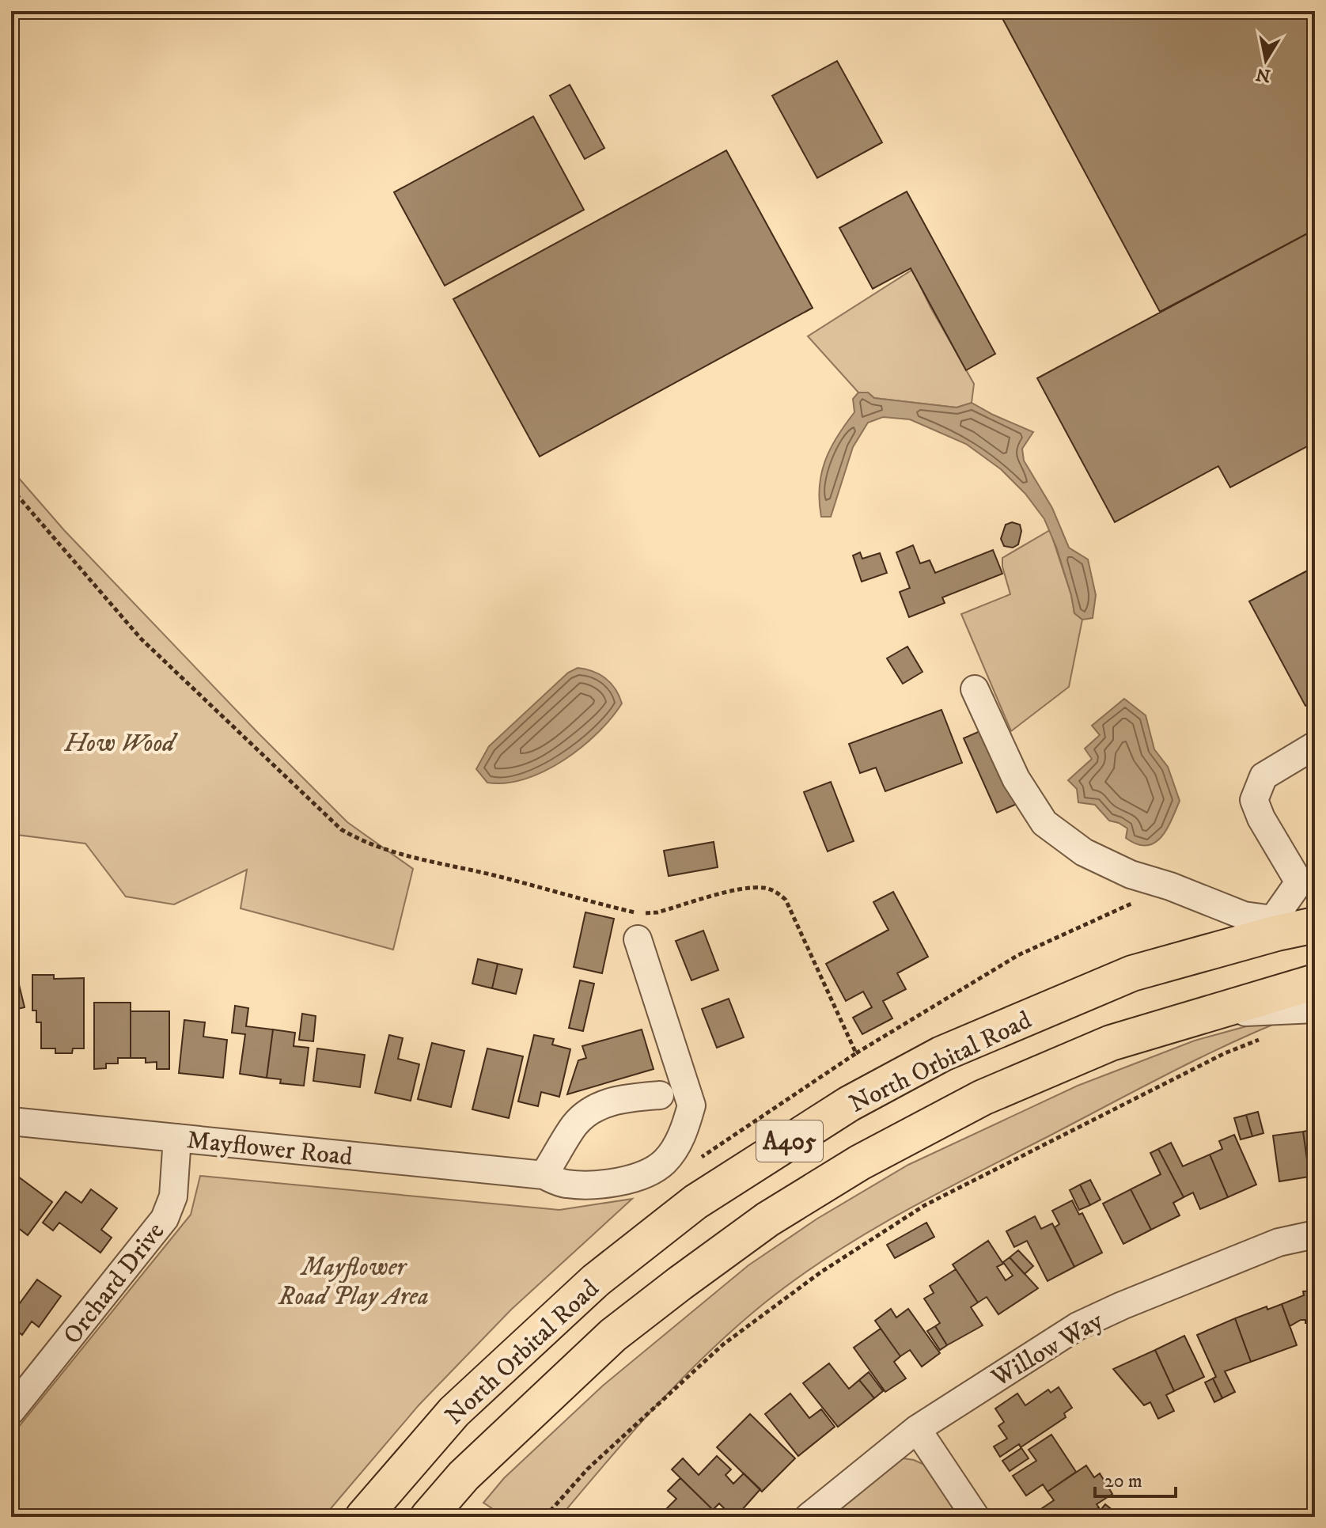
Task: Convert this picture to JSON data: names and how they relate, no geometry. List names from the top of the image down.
{
  "streets": {
    "highway": ["North Orbital Road", "A405"],
    "street": ["Mayflower Road", "Orchard Drive", "Willow Way"]
  },
  "crossings": [
    ["Mayflower Road", "Orchard Drive"]
  ],
  "parks": ["How Wood", "Mayflower Road Play Area"],
  "scale_bar": "20 m",
  "north": "bottom"
}
